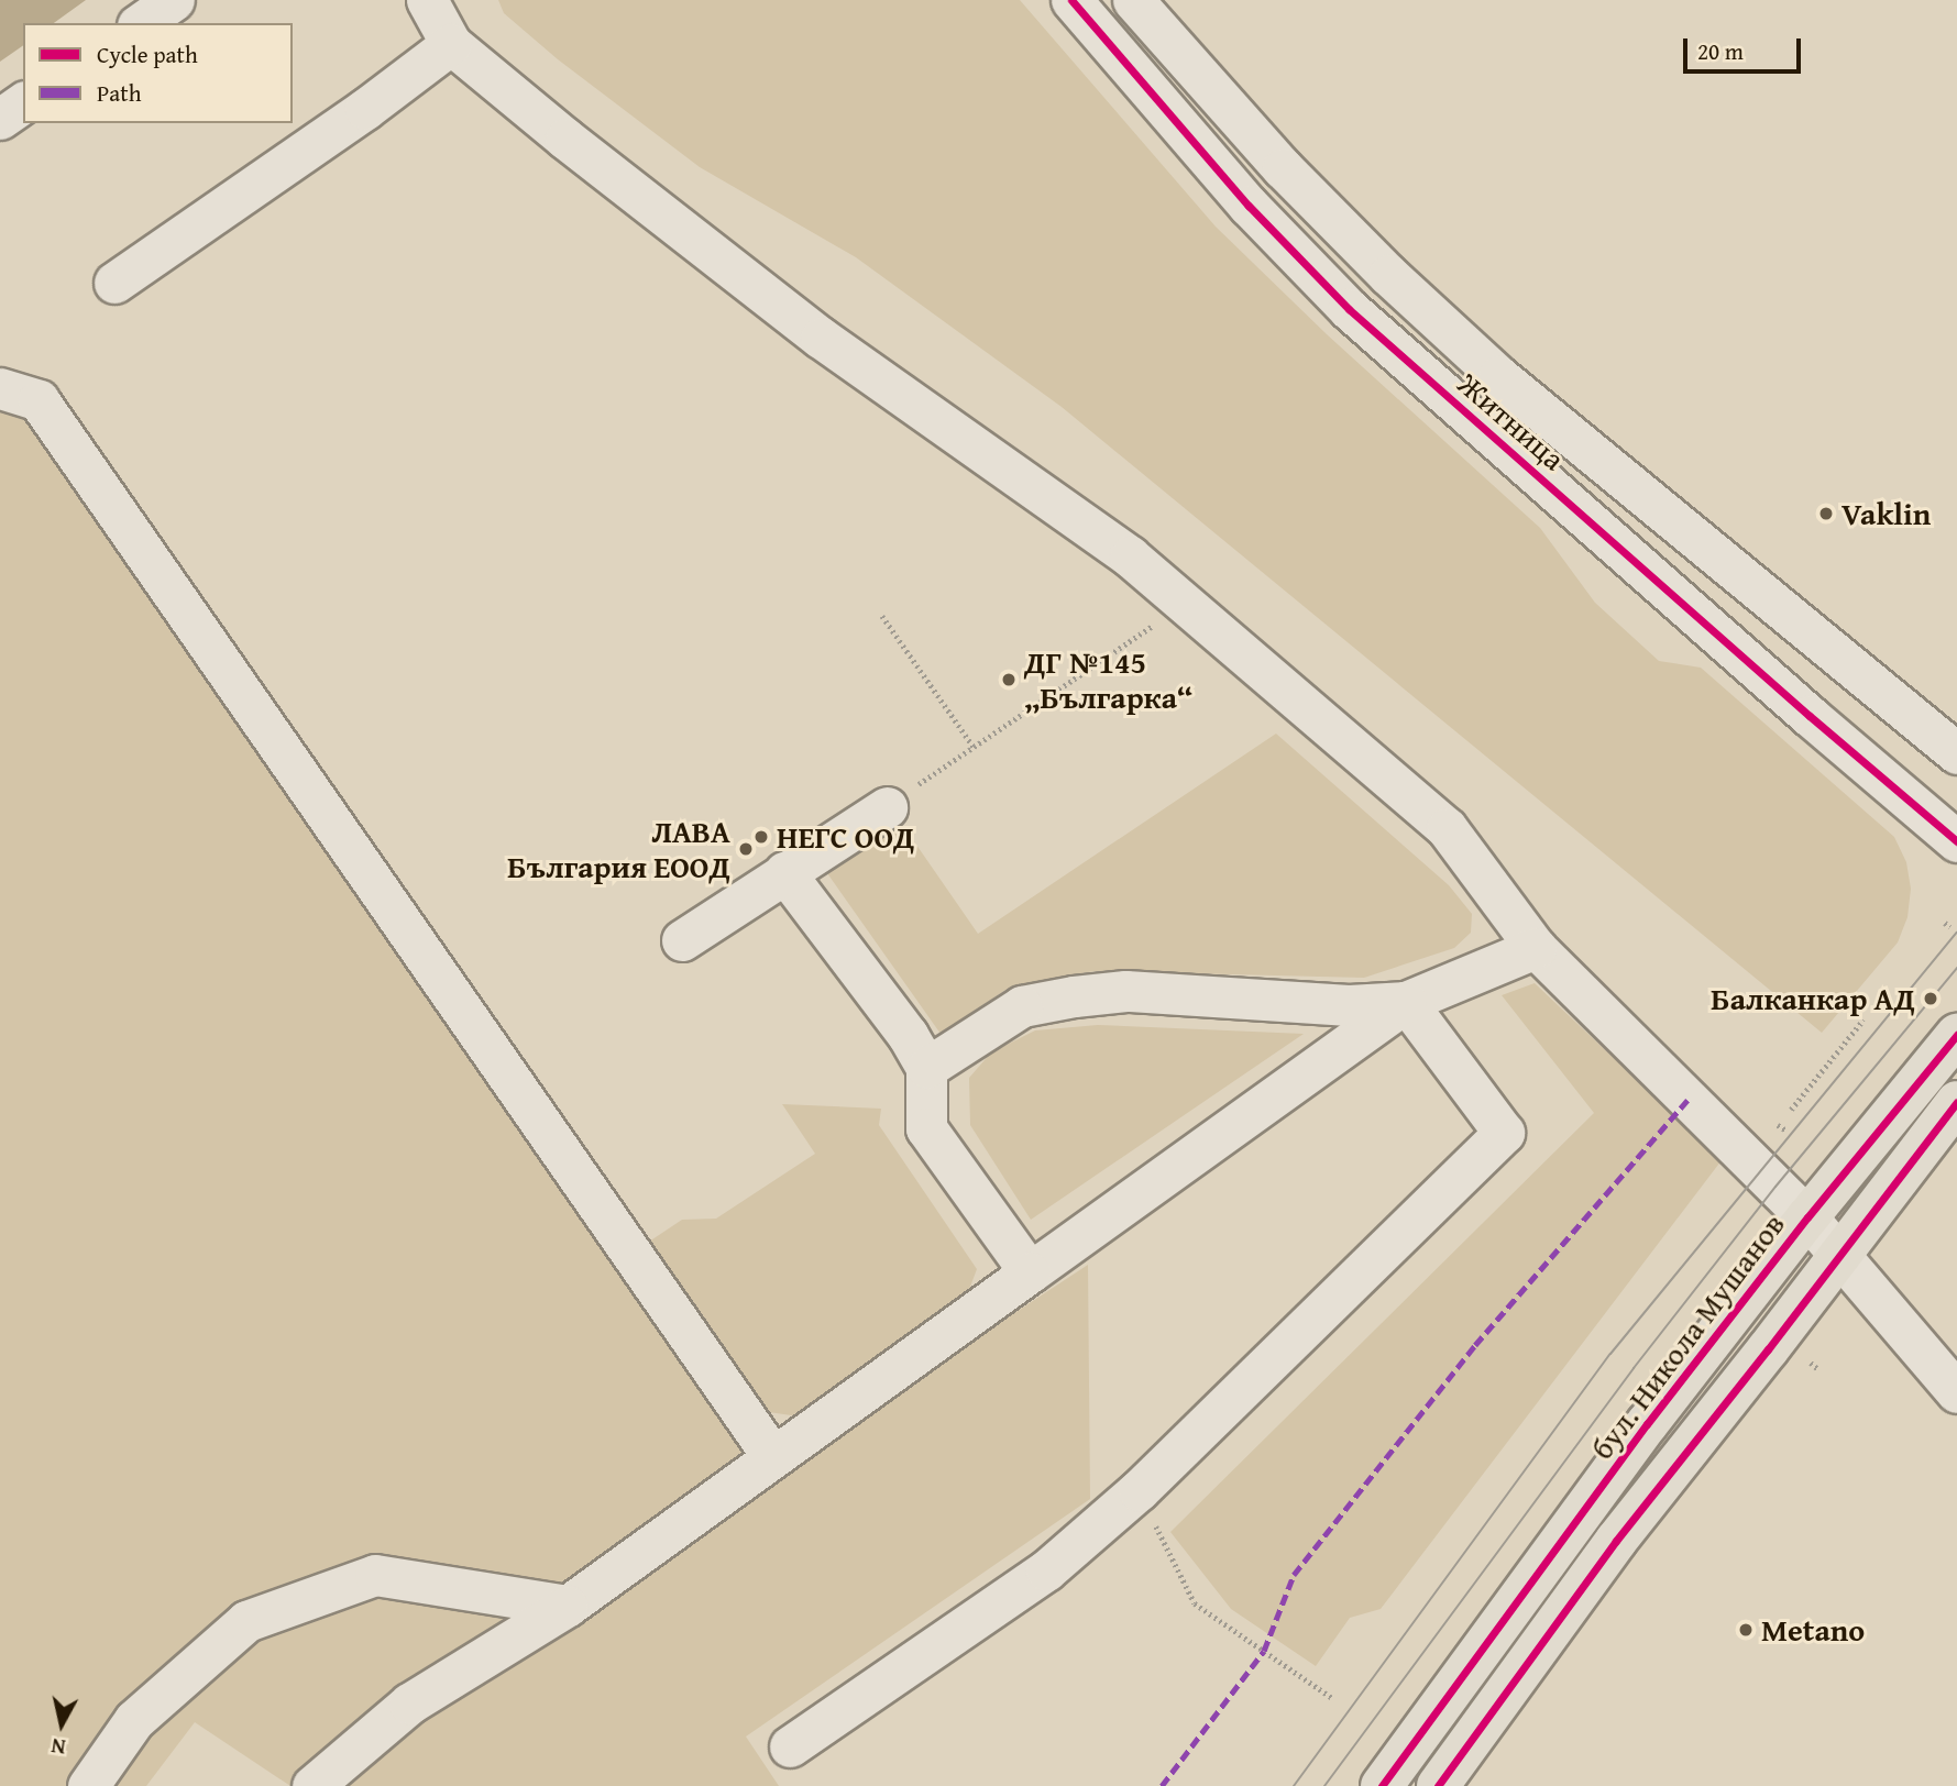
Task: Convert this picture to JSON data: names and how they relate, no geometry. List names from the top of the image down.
{
  "streets": {
    "main road": ["бул. Никола Мушанов"],
    "street": ["Житница"]
  },
  "places": [
    "Vaklin",
    "ДГ №145 „Българка“",
    "НЕГС ООД",
    "ЛАВА България ЕООД",
    "Балканкар АД",
    "Metano"
  ],
  "legend": ["Cycle path", "Path"],
  "scale_bar": "20 m",
  "north": "bottom"
}
